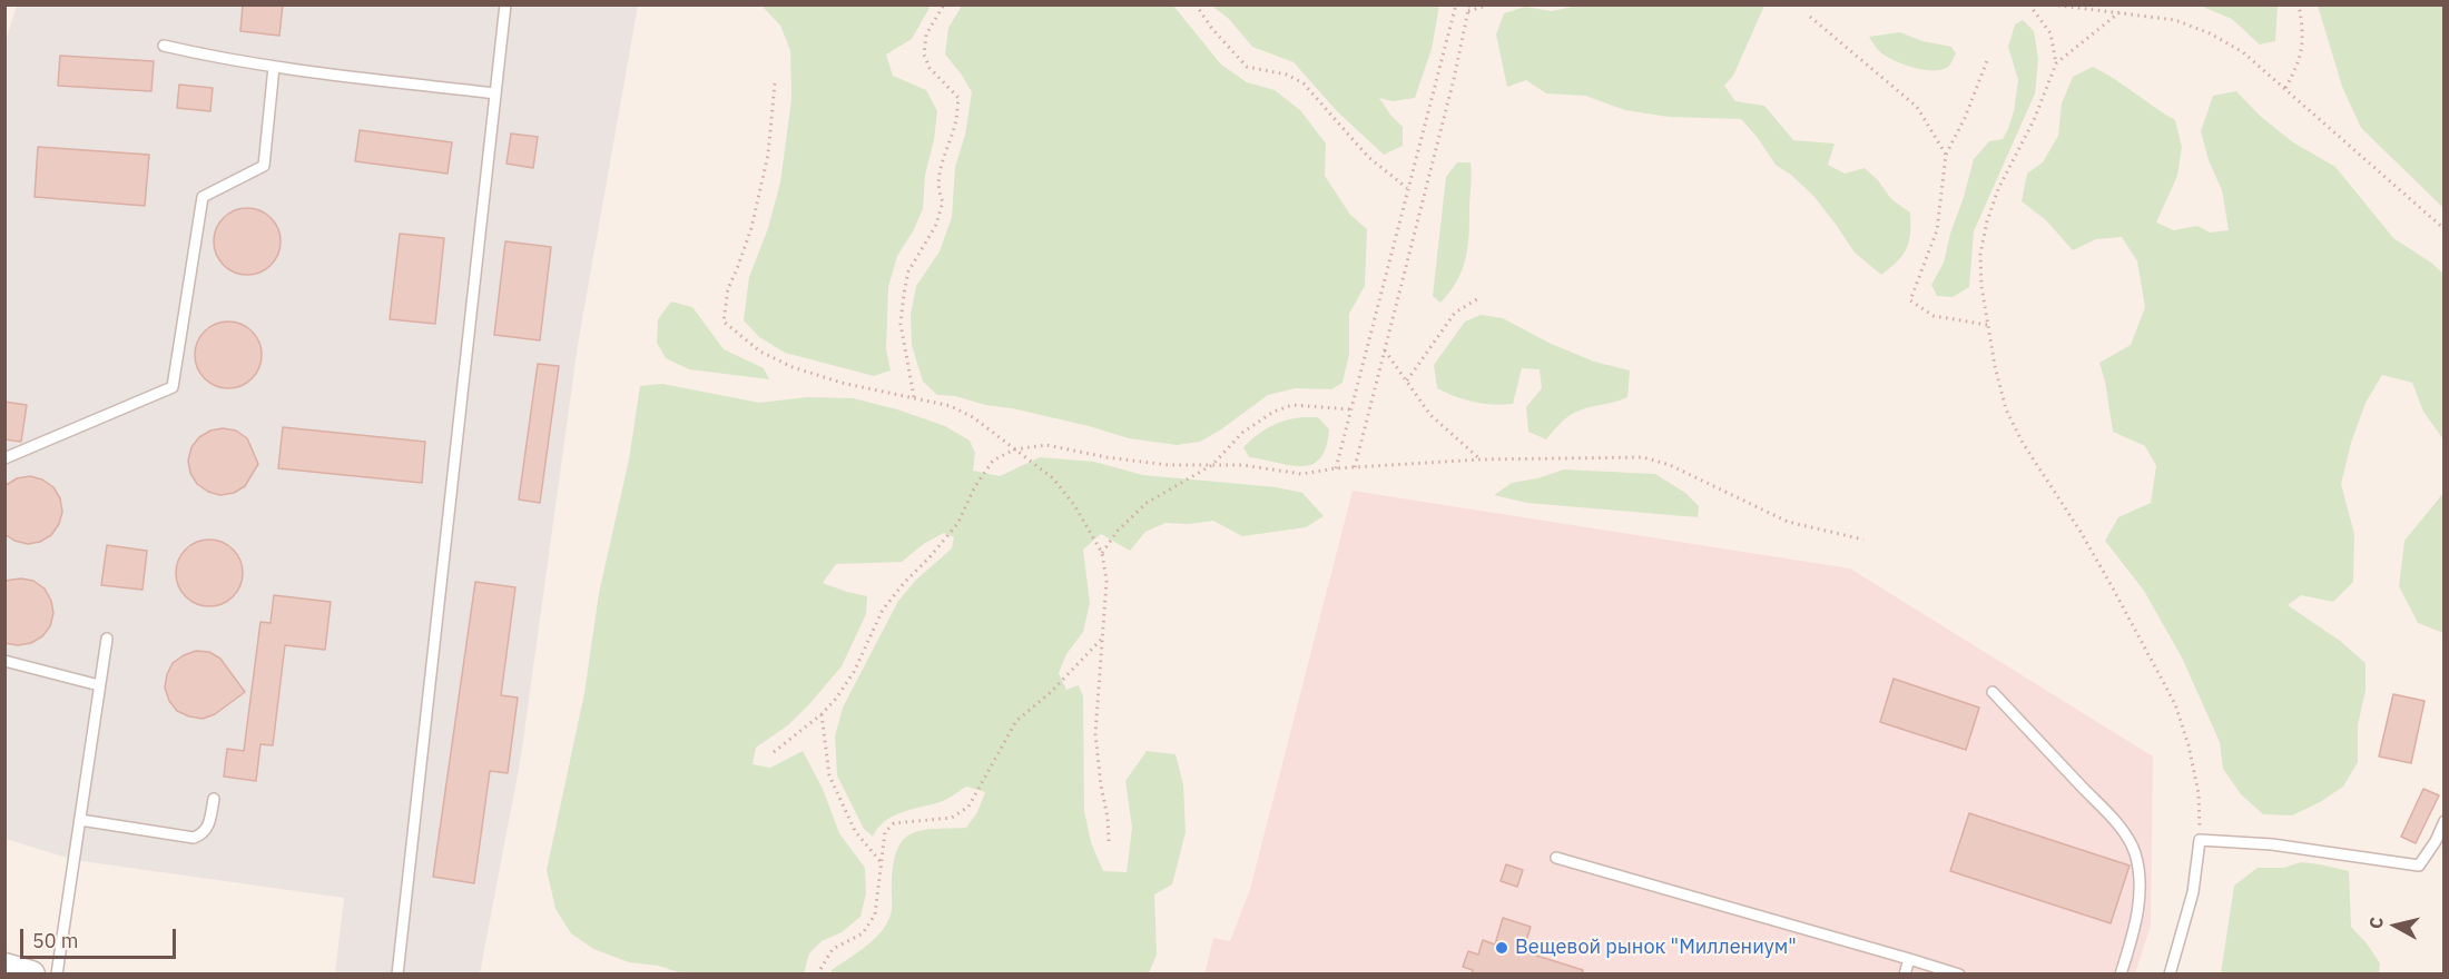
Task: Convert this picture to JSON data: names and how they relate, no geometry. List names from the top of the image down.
{
  "places": ["Вещевой рынок \"Миллениум\""],
  "scale_bar": "50 m",
  "north": "left"
}
